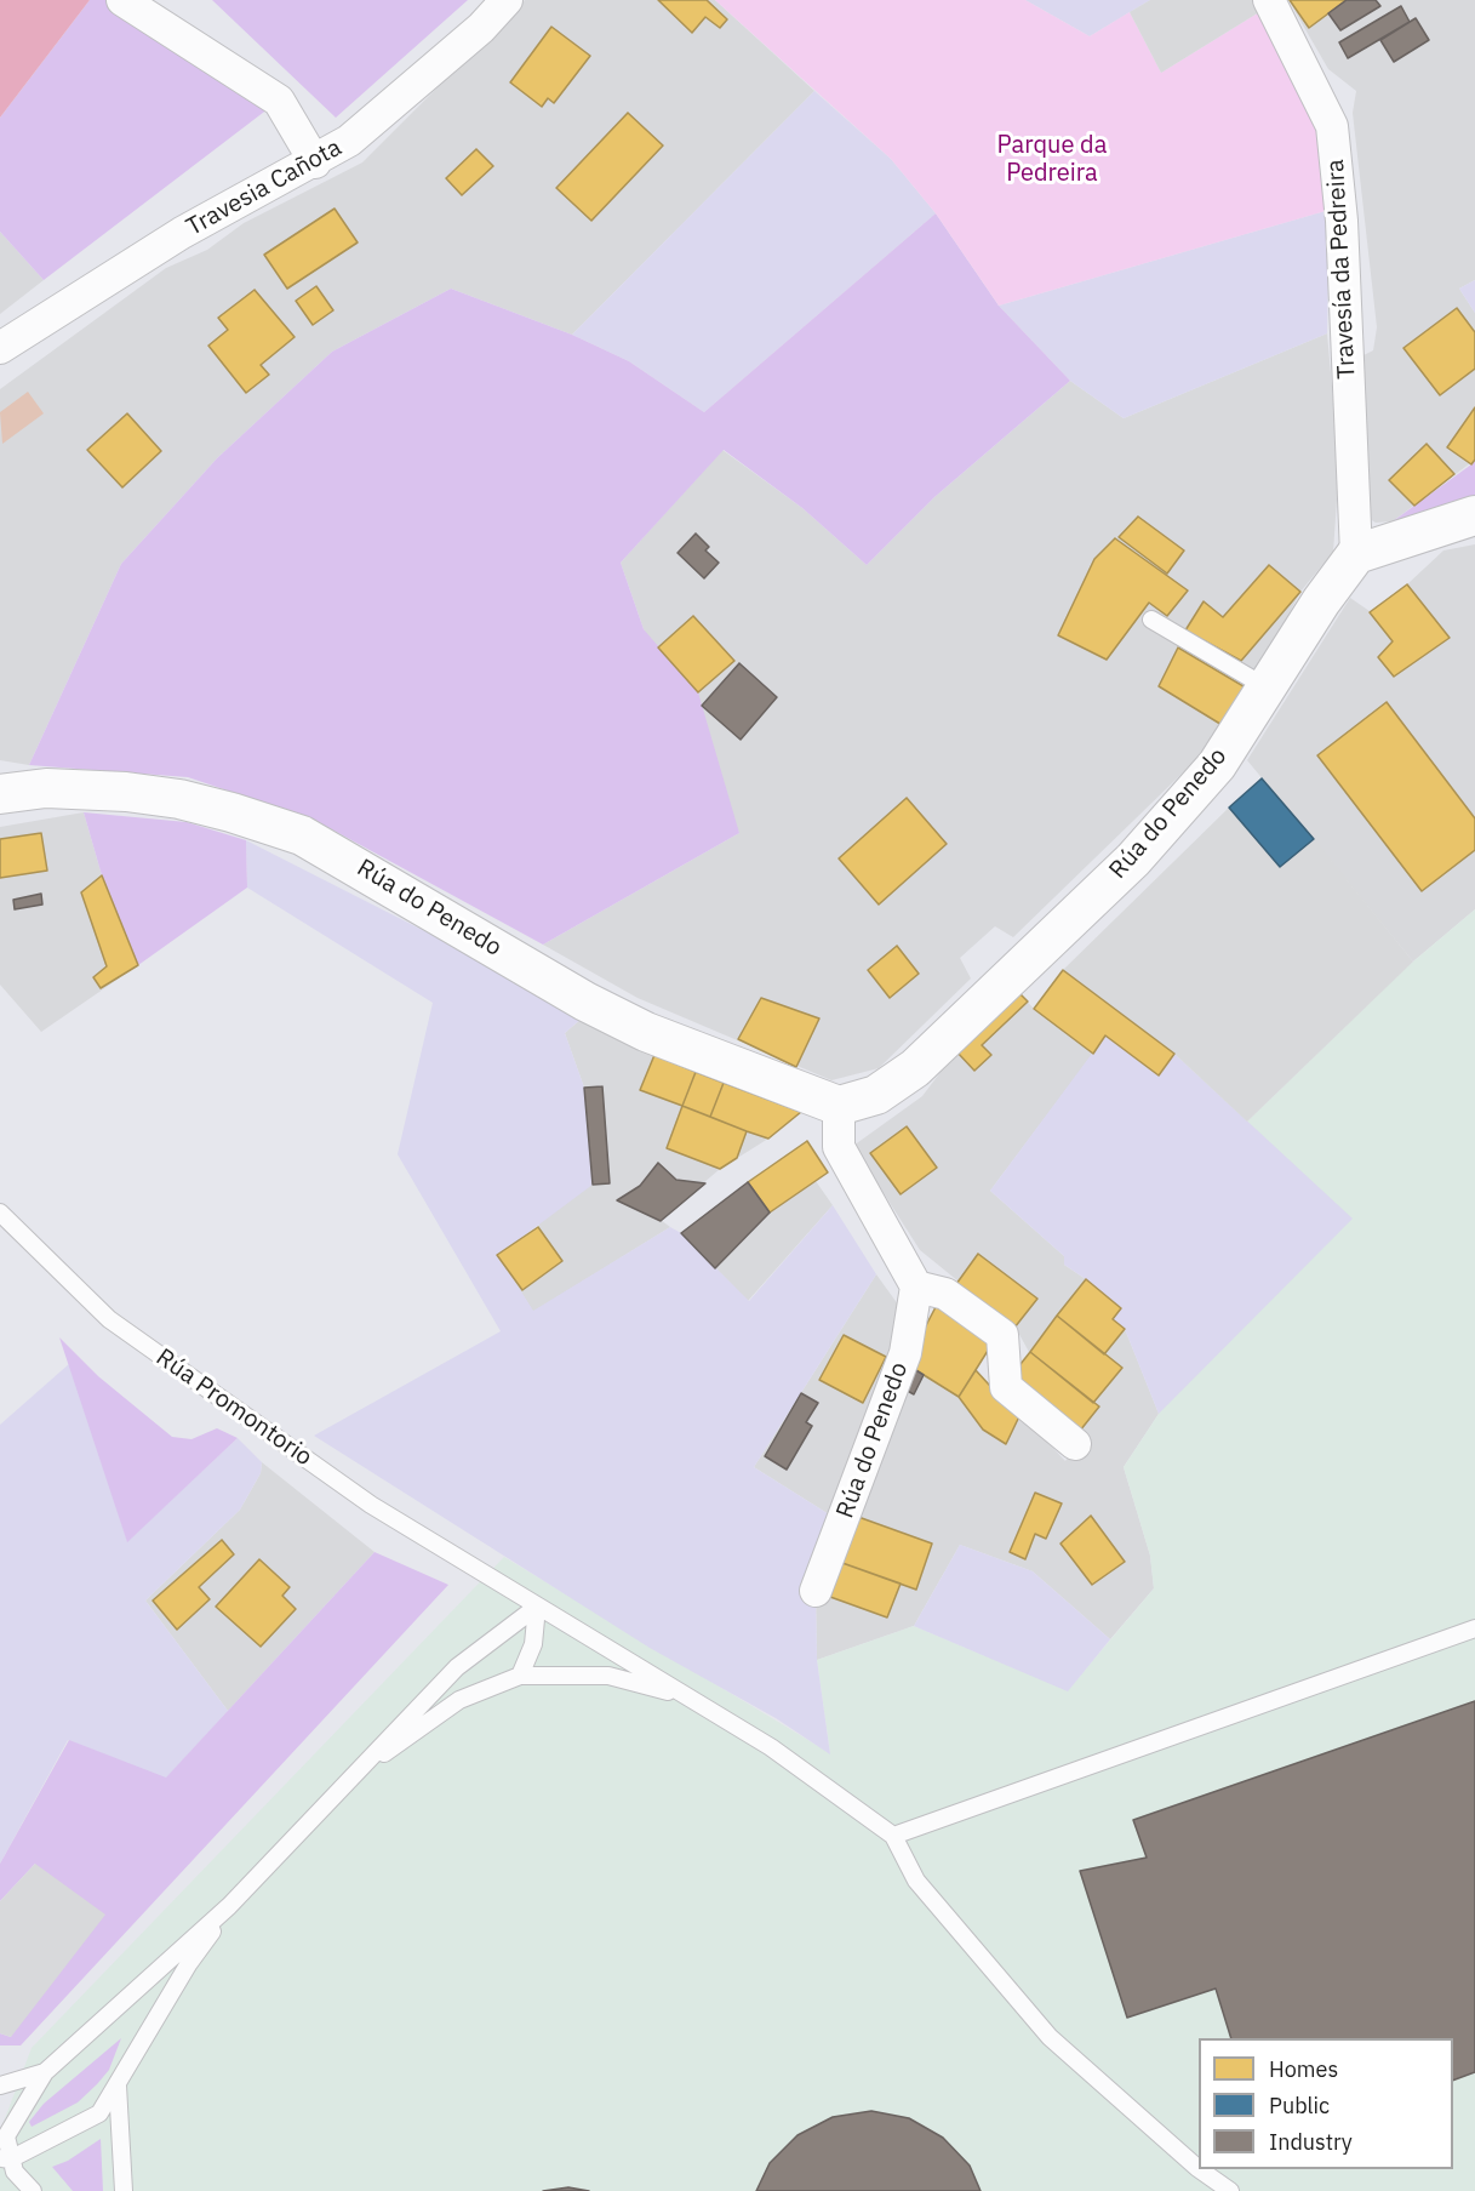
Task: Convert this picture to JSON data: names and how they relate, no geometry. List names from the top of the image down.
{
  "streets": {
    "street": ["Travesia Cañota", "Travesía da Pedreira", "Rúa do Penedo"],
    "lane": ["Rúa Promontorio"]
  },
  "crossings": [
    ["Travesía da Pedreira", "Rúa do Penedo"]
  ],
  "parks": ["Parque da Pedreira"],
  "legend": ["Homes", "Public", "Industry"]
}
